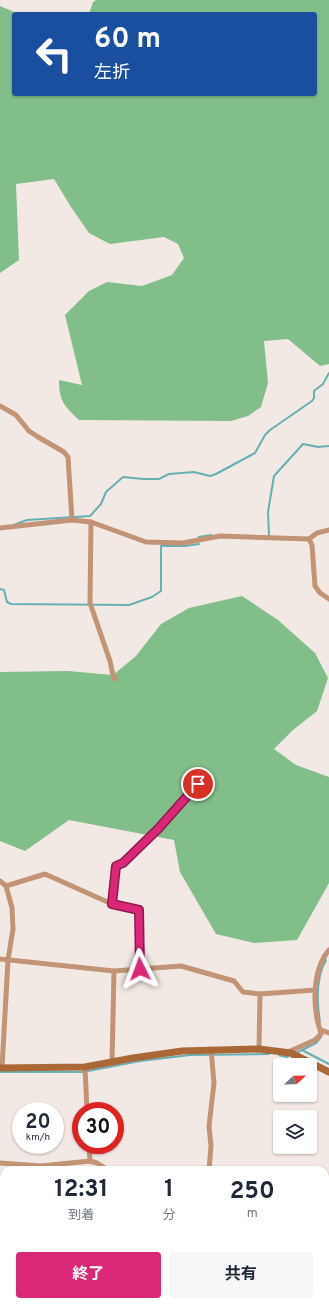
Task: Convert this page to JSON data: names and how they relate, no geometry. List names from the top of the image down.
{
  "north": "right",
  "page": {
    "turn": ["60 m", "左折"],
    "speed": "20 km/h",
    "limit": "30",
    "eta": [
      "12:31",
      "到着",
      "1",
      "分",
      "250",
      "m"
    ],
    "buttons": ["終了", "共有"]
  }
}
